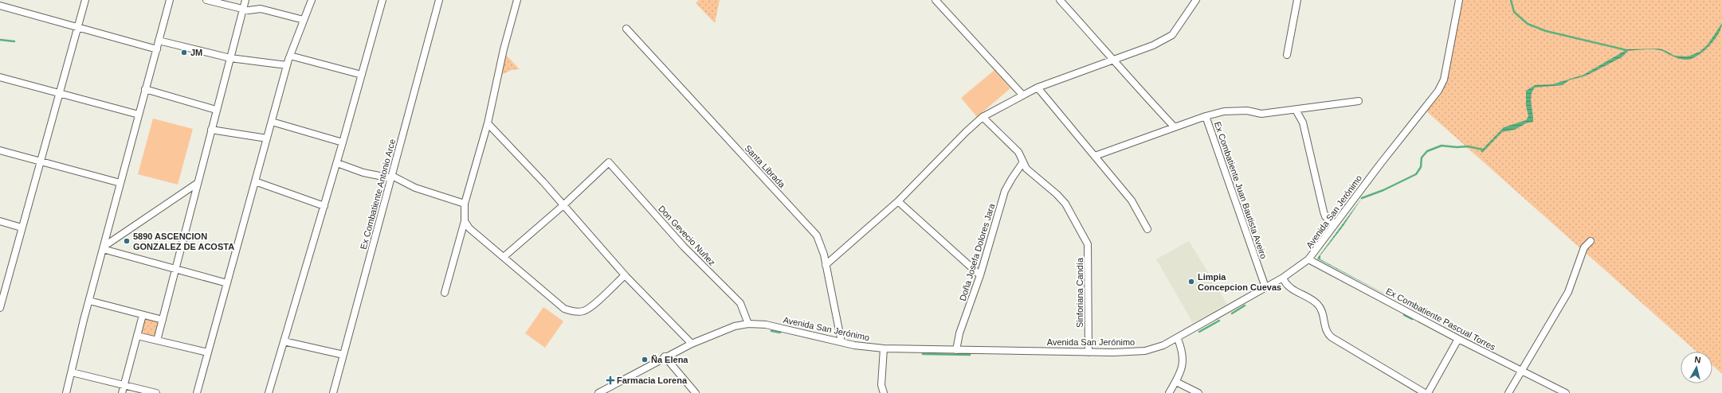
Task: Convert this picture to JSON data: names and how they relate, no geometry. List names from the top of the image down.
{
  "streets": {
    "street": [
      "Santa Librada",
      "Ex Combatiente Juan Bautista Aveiro",
      "Ex Combatiente Antonio Arce",
      "Avenida San Jerónimo",
      "Don Gevecio Nuñez",
      "Doña Josefa Dolores Jara",
      "Sinforiana Candía",
      "Ex Combatiente Pascual Torres"
    ]
  },
  "crossings": [
    ["Santa Librada", "Avenida San Jerónimo"],
    ["Ex Combatiente Juan Bautista Aveiro", "Avenida San Jerónimo"],
    ["Avenida San Jerónimo", "Don Gevecio Nuñez"],
    ["Avenida San Jerónimo", "Doña Josefa Dolores Jara"],
    ["Avenida San Jerónimo", "Sinforiana Candía"],
    ["Avenida San Jerónimo", "Ex Combatiente Pascual Torres"],
    ["Doña Josefa Dolores Jara", "Sinforiana Candía"]
  ],
  "places": {
    "other": [
      "JM",
      "5890 ASCENCION GONZALEZ DE ACOSTA",
      "Limpia Concepcion Cuevas",
      "Ña Elena"
    ],
    "health": ["Farmacia Lorena"]
  },
  "north": "top"
}
